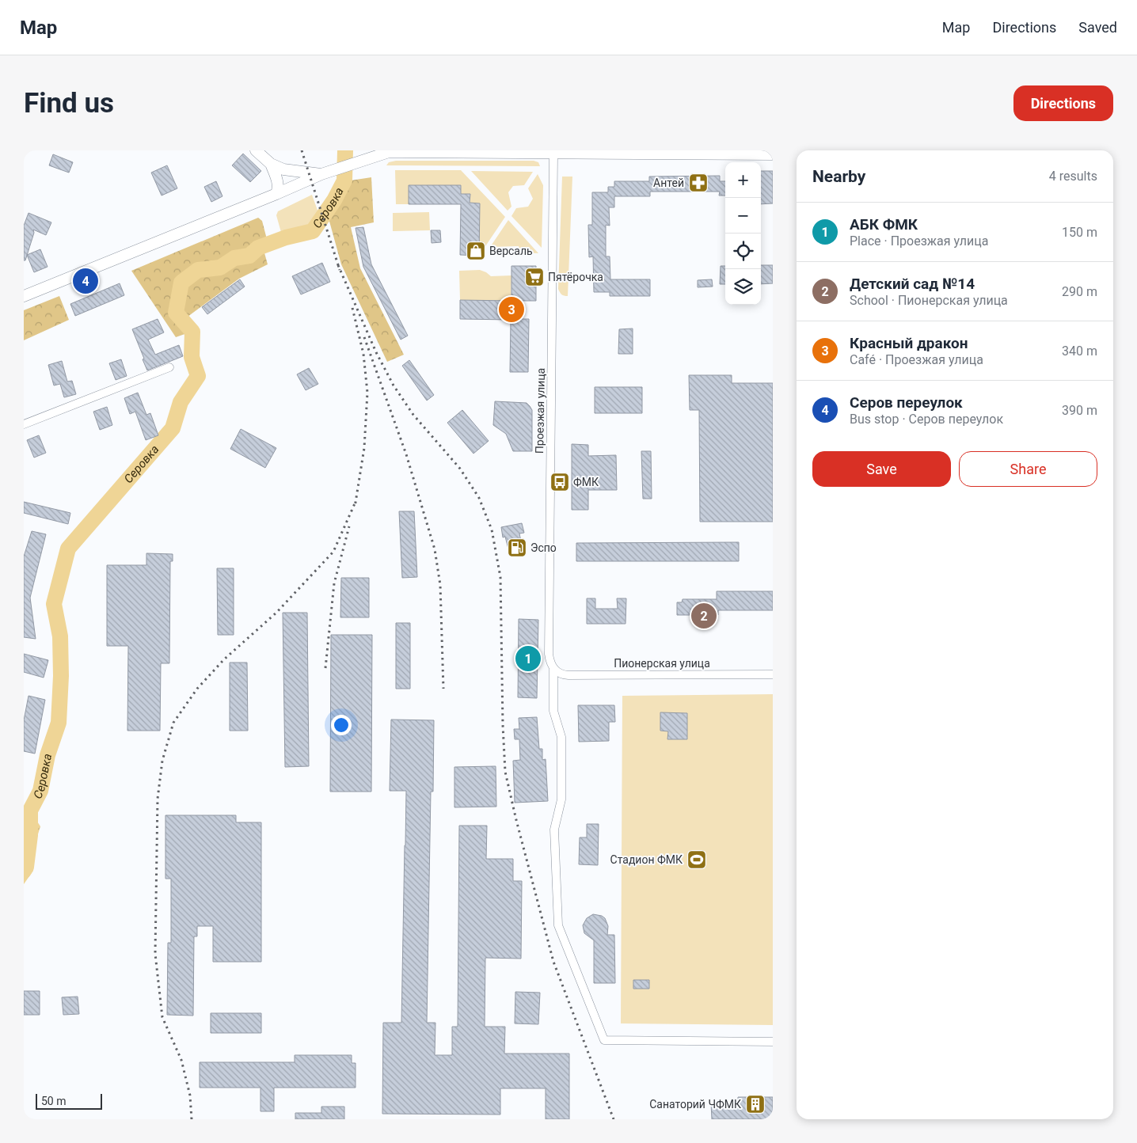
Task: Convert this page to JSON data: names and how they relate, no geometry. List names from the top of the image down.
{
  "streets": {
    "street": ["Проезжая улица", "Пионерская улица"]
  },
  "crossings": [
    ["Проезжая улица", "Пионерская улица"]
  ],
  "water": ["Серовка"],
  "places": {
    "pharmacy": ["Антей"],
    "shop": ["Версаль"],
    "supermarket": ["Пятёрочка"],
    "bus stop": ["ФМК"],
    "fuel station": ["Эспо"],
    "sports": ["Стадион ФМК"],
    "building": ["Санаторий ЧФМК"]
  },
  "scale_bar": "50 m",
  "page": {
    "header": "Map",
    "nav": ["Map", "Directions", "Saved"],
    "buttons": [
      "Directions",
      ["Save", "Share"]
    ],
    "title": "Find us",
    "heading": ["Nearby", "4 results"],
    "map_buttons": ["+", "−"],
    "list": [
      {
        "mark": "1",
        "name": "АБК ФМК",
        "note": "Place · Проезжая улица",
        "value": "150 m"
      },
      {
        "mark": "2",
        "name": "Детский сад №14",
        "note": "School · Пионерская улица",
        "value": "290 m"
      },
      {
        "mark": "3",
        "name": "Красный дракон",
        "note": "Café · Проезжая улица",
        "value": "340 m"
      },
      {
        "mark": "4",
        "name": "Серов переулок",
        "note": "Bus stop · Серов переулок",
        "value": "390 m"
      }
    ],
    "pins": [
      "4",
      "3",
      "2",
      "1"
    ],
    "scale": "50 m"
  }
}
